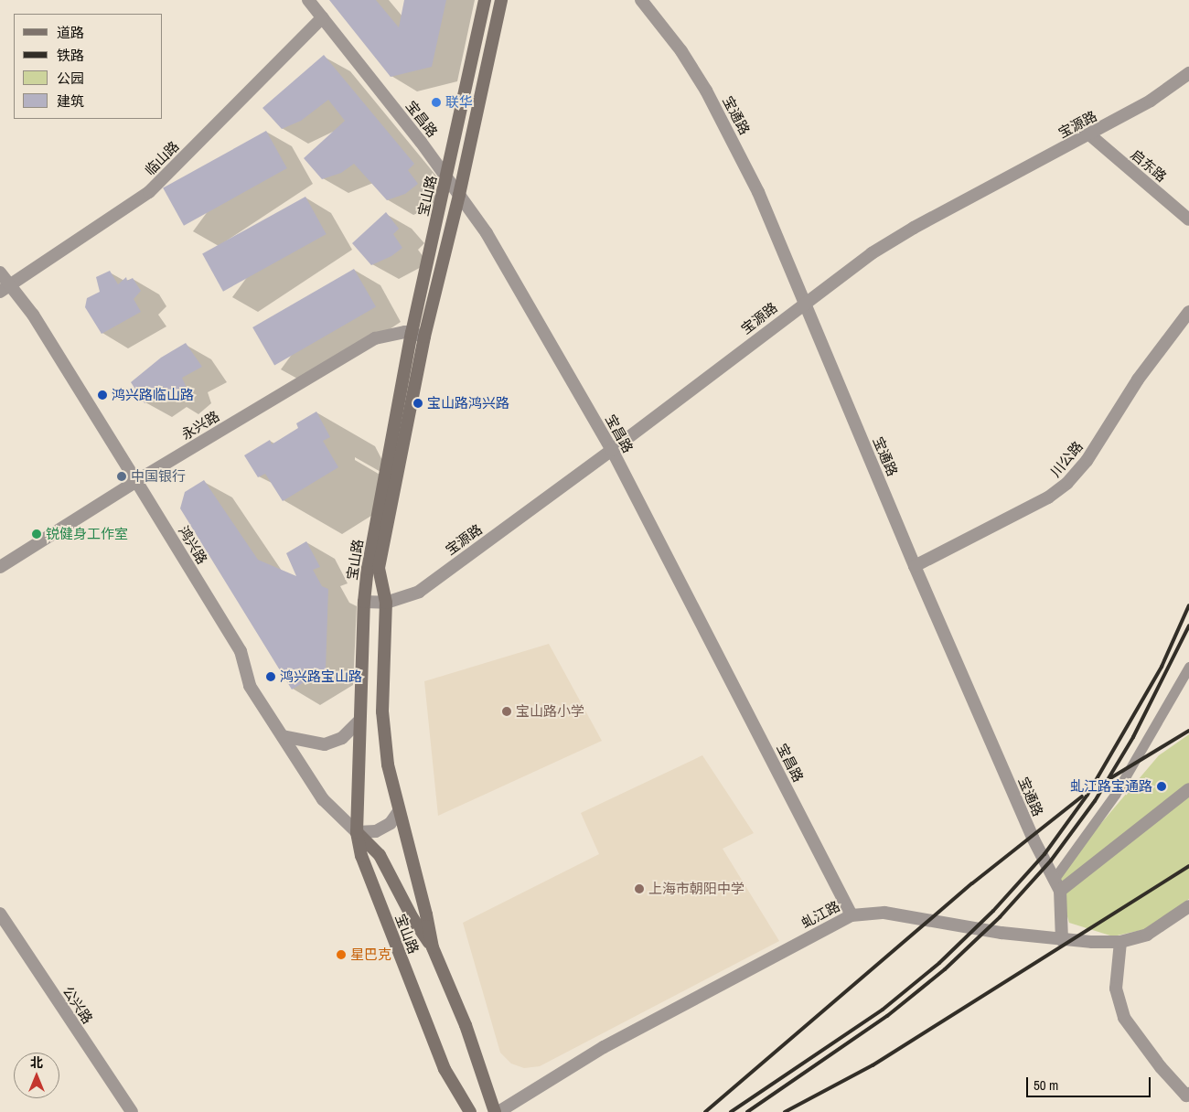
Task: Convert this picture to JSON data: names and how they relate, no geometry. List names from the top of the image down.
{
  "streets": {
    "main road": ["宝山路"],
    "street": [
      "宝通路",
      "宝昌路",
      "宝源路",
      "临山路",
      "启东路",
      "永兴路",
      "川公路",
      "鸿兴路",
      "虬江路",
      "公兴路"
    ]
  },
  "crossings": [
    ["宝通路", "宝源路"],
    ["宝通路", "川公路"],
    ["宝通路", "虬江路"],
    ["宝昌路", "宝源路"],
    ["宝昌路", "临山路"],
    ["宝昌路", "宝山路"],
    ["宝昌路", "虬江路"],
    ["宝源路", "启东路"],
    ["宝源路", "宝山路"],
    ["临山路", "鸿兴路"],
    ["宝山路", "永兴路"],
    ["宝山路", "鸿兴路"],
    ["永兴路", "鸿兴路"]
  ],
  "places": [
    "联华",
    "鸿兴路临山路",
    "宝山路鸿兴路",
    "中国银行",
    "锐健身工作室",
    "鸿兴路宝山路",
    "宝山路小学",
    "虬江路宝通路",
    "上海市朝阳中学",
    "星巴克"
  ],
  "legend": [
    "道路",
    "铁路",
    "公园",
    "建筑"
  ],
  "scale_bar": "50 m",
  "north": "top"
}
